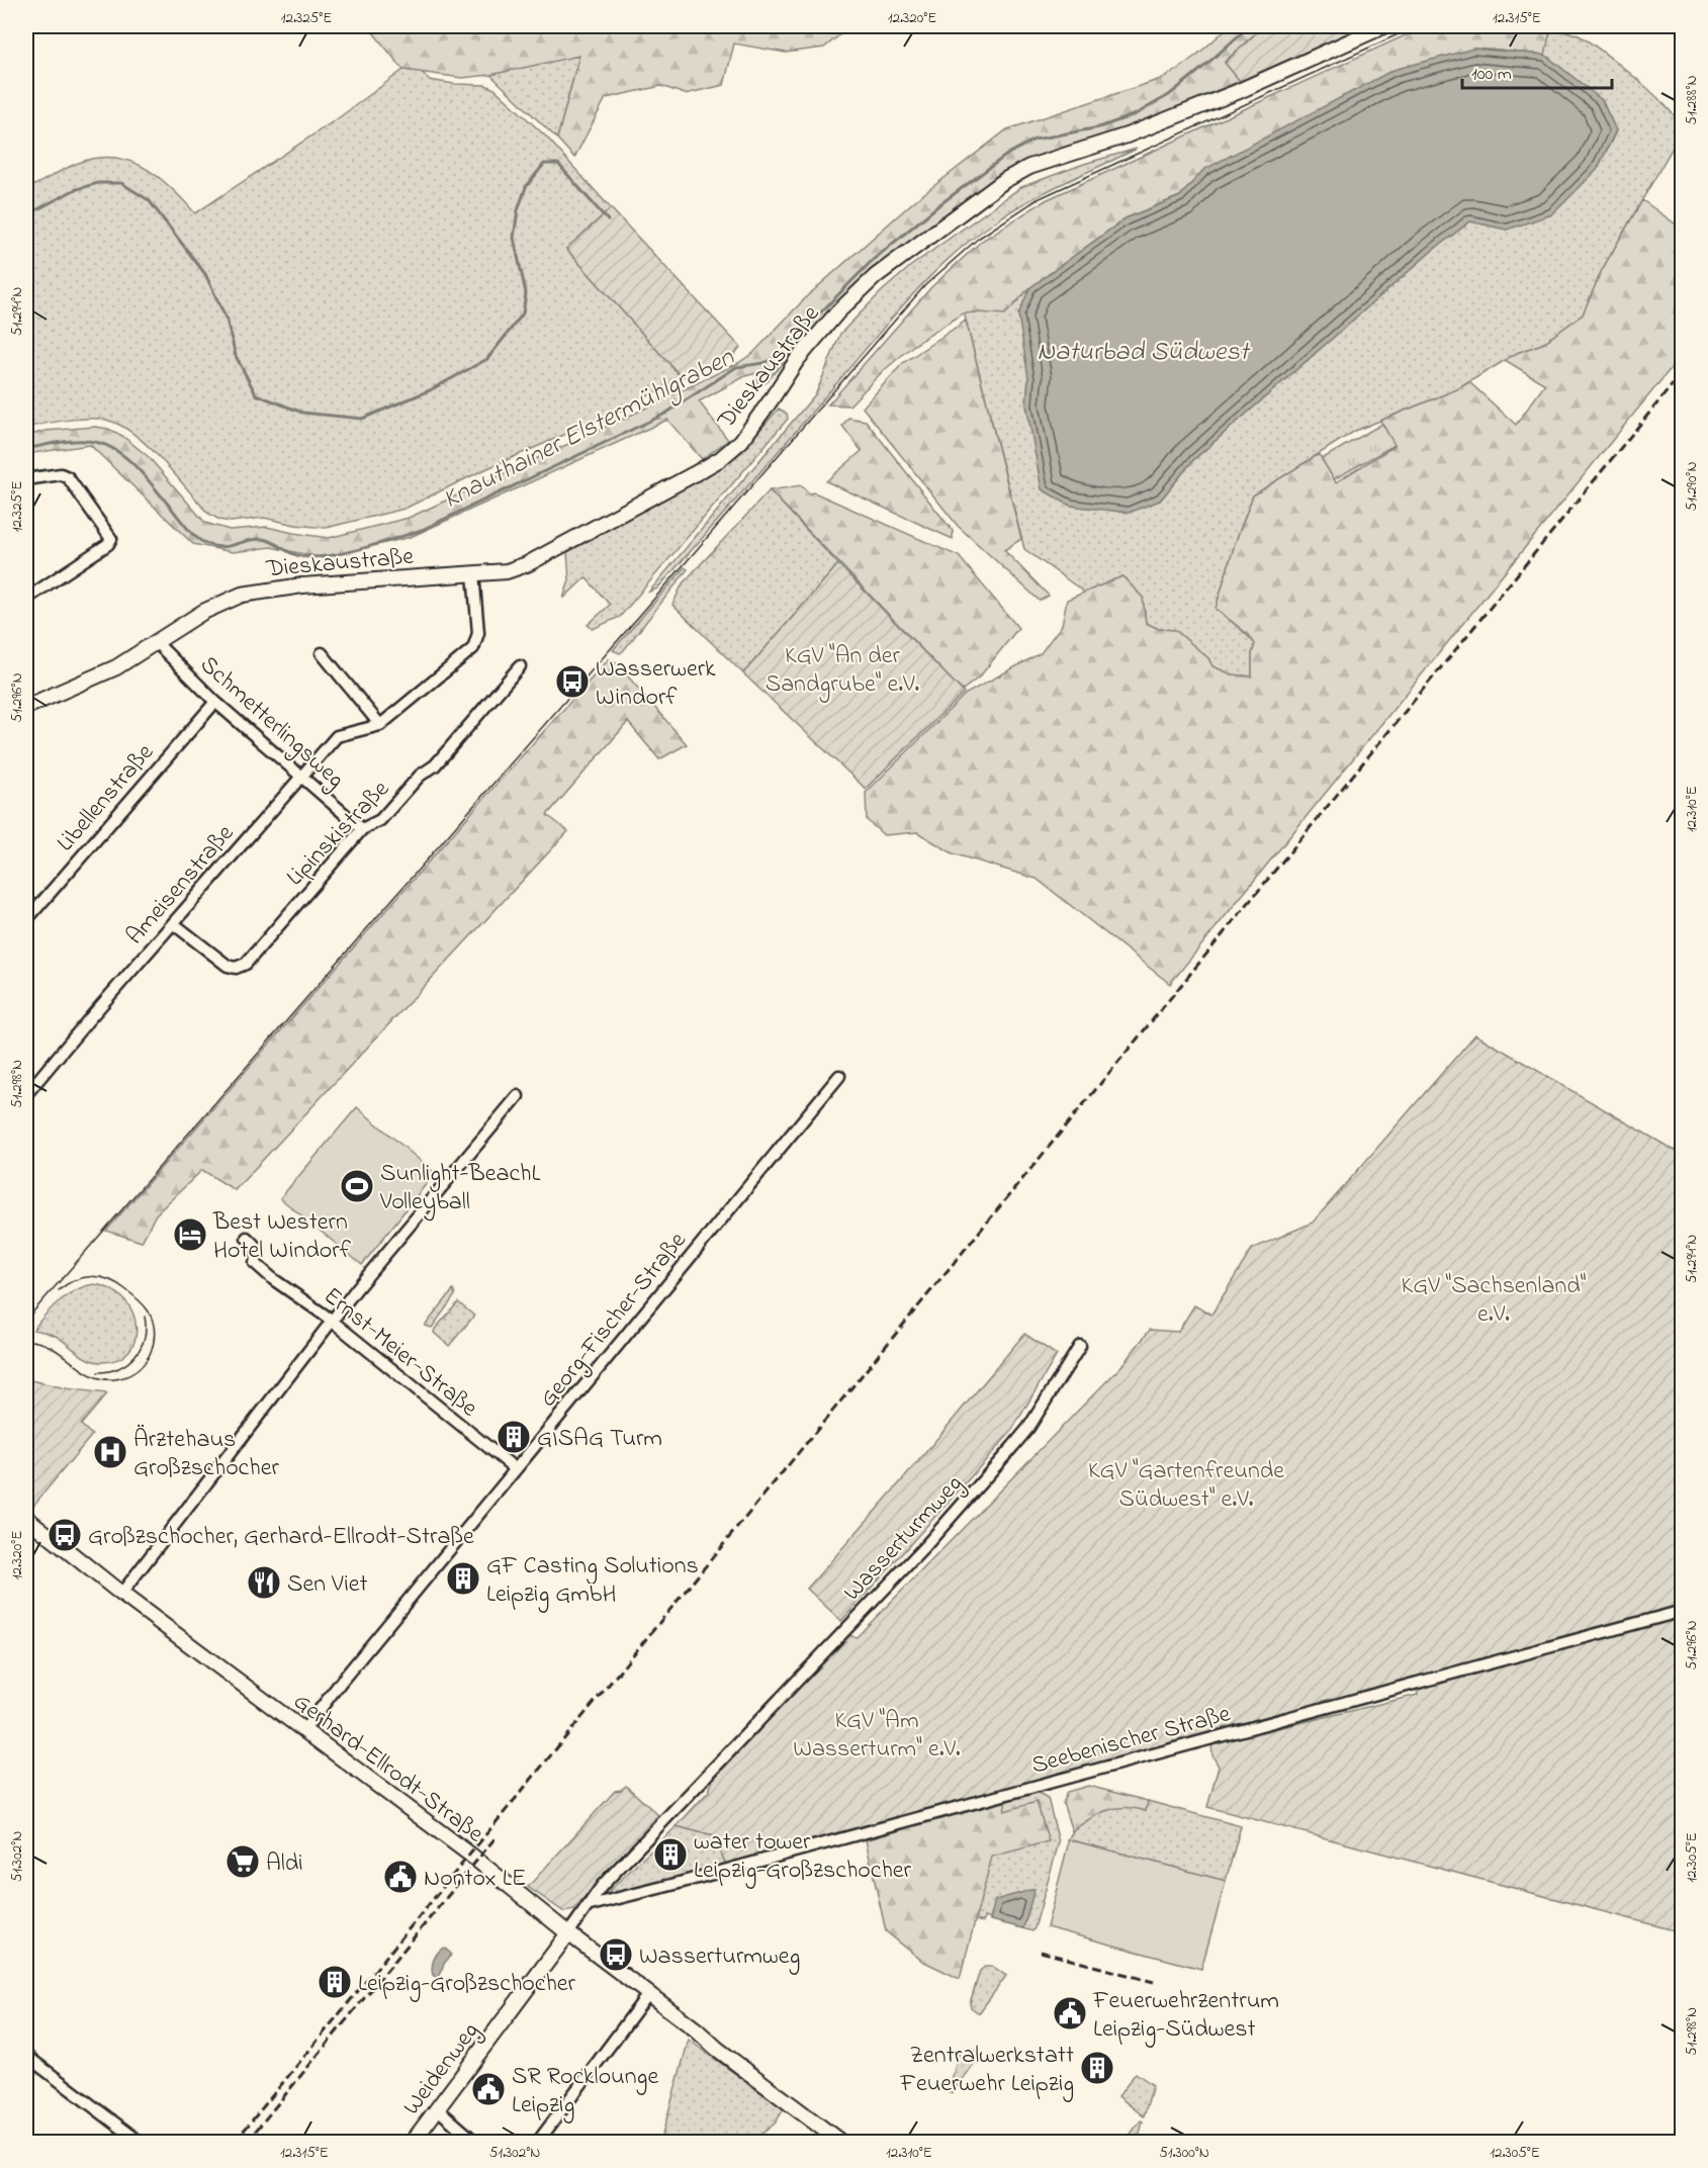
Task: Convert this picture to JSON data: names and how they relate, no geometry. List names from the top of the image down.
{
  "streets": {
    "main road": ["Dieskaustraße", "Gerhard-Ellrodt-Straße", "Weidenweg"],
    "street": [
      "Schmetterlingsweg",
      "Libellenstraße",
      "Lipinskistraße",
      "Ameisenstraße",
      "Georg-Fischer-Straße",
      "Ernst-Meier-Straße",
      "Wasserturmweg",
      "Seebenischer Straße"
    ]
  },
  "crossings": [
    ["Dieskaustraße", "Schmetterlingsweg"],
    ["Dieskaustraße", "Ameisenstraße"],
    ["Schmetterlingsweg", "Libellenstraße"],
    ["Schmetterlingsweg", "Lipinskistraße"],
    ["Schmetterlingsweg", "Ameisenstraße"],
    ["Lipinskistraße", "Ameisenstraße"],
    ["Georg-Fischer-Straße", "Ernst-Meier-Straße"],
    ["Georg-Fischer-Straße", "Gerhard-Ellrodt-Straße"],
    ["Wasserturmweg", "Seebenischer Straße"],
    ["Wasserturmweg", "Gerhard-Ellrodt-Straße"],
    ["Wasserturmweg", "Weidenweg"],
    ["Gerhard-Ellrodt-Straße", "Weidenweg"]
  ],
  "water": ["Naturbad Südwest", "Knauthainer Elstermühlgraben"],
  "parks": [
    "KGV \"An der Sandgrube\" e.V.",
    "KGV \"Sachsenland\" e.V.",
    "KGV \"Gartenfreunde Südwest\" e.V.",
    "KGV \"Am Wasserturm\" e.V."
  ],
  "places": {
    "bus stop": ["Wasserwerk Windorf", "Großzschocher, Gerhard-Ellrodt-Straße", "Wasserturmweg"],
    "sports": ["Sunlight-BeachL Volleyball"],
    "hotel": ["Best Western Hotel Windorf"],
    "building": [
      "GISAG Turm",
      "GF Casting Solutions Leipzig GmbH",
      "water tower Leipzig-Großzschocher",
      "Leipzig-Großzschocher",
      "Zentralwerkstatt Feuerwehr Leipzig"
    ],
    "hospital": ["Ärztehaus Großzschocher"],
    "restaurant": ["Sen Viet"],
    "supermarket": ["Aldi"],
    "public building": ["Nontox LE", "Feuerwehrzentrum Leipzig-Südwest", "SR Rocklounge Leipzig"]
  },
  "scale_bar": "100 m",
  "coordinates": [
    "12.325°E",
    "12.320°E",
    "12.315°E",
    "51.288°N",
    "51.294°N",
    "51.290°N",
    "51.296°N",
    "12.310°E",
    "51.298°N",
    "51.302°N",
    "12.305°E",
    "51.300°N"
  ]
}
